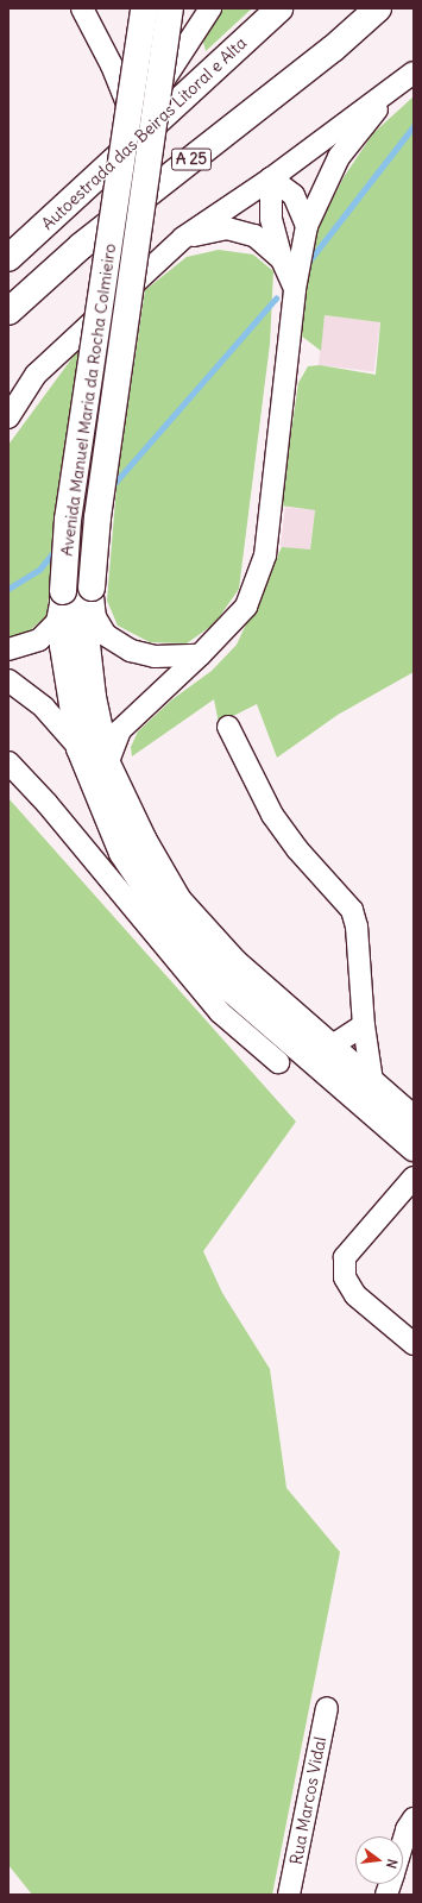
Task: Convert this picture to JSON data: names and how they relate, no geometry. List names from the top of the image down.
{
  "streets": {
    "main road": ["Autoestrada das Beiras Litoral e Alta", "A 25", "Avenida Manuel Maria da Rocha Colmieiro"],
    "street": ["Rua Marcos Vidal"]
  },
  "north": "right"
}
